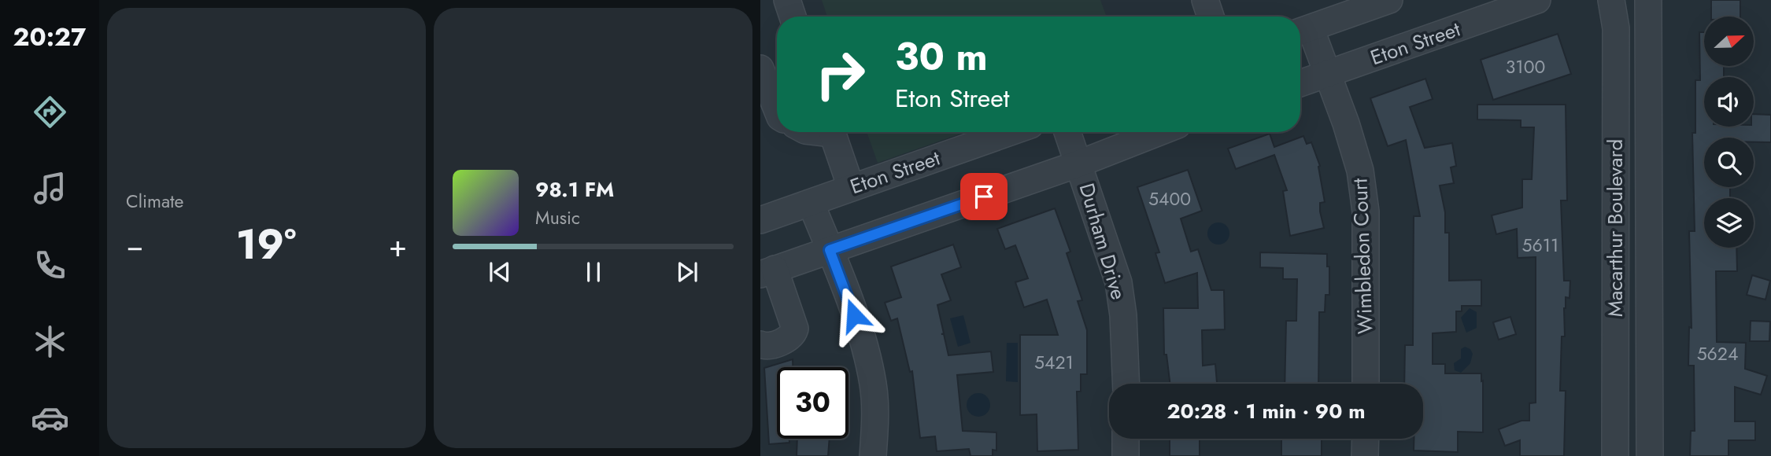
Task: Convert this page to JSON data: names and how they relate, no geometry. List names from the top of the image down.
{
  "streets": {
    "street": [
      "Eton Street",
      "Macarthur Boulevard",
      "Durham Drive",
      "Wimbledon Court"
    ]
  },
  "crossings": [
    ["Eton Street", "Wimbledon Court"]
  ],
  "house_numbers": [
    "3100",
    "5400",
    "5611",
    "5624",
    "5421"
  ],
  "north": "right",
  "page": {
    "tabs": "20:27",
    "tile": "Climate",
    "turn": ["30 m", "Eton Street"],
    "song": ["98.1 FM", "Music"],
    "heat": ["−", "19°", "+"],
    "limit": "30",
    "trip": "20:28 · 1 min · 90 m"
  }
}
